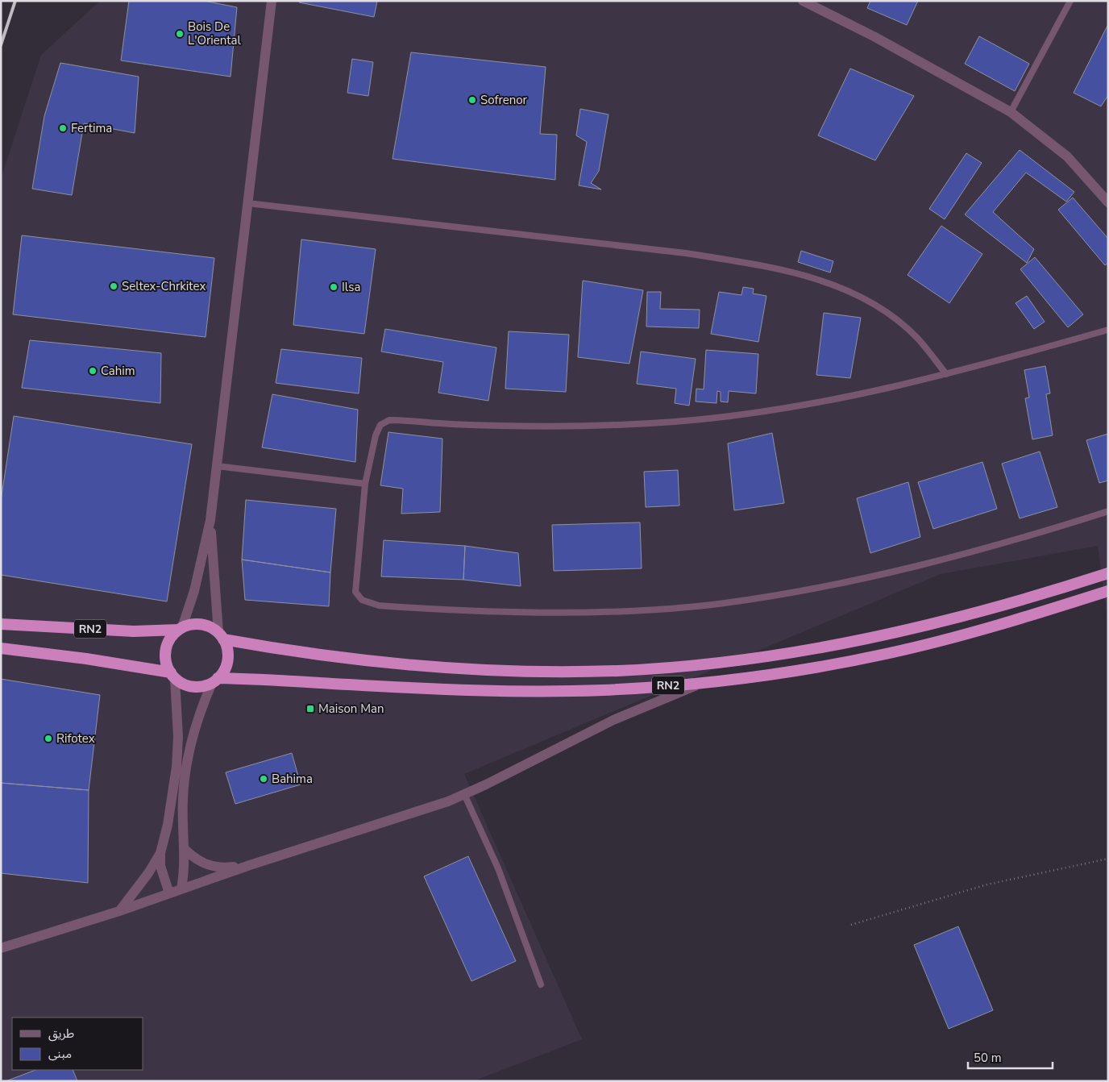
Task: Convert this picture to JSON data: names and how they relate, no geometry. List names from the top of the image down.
{
  "streets": {
    "highway": ["RN2"]
  },
  "places": {
    "other": [
      "Bois De L'Oriental",
      "Sofrenor",
      "Fertima",
      "Seltex-Chrkitex",
      "Ilsa",
      "Cahim",
      "Rifotex",
      "Bahima"
    ],
    "transit": ["Maison Man"]
  },
  "legend": ["طريق", "مبنى"],
  "scale_bar": "50 m"
}
